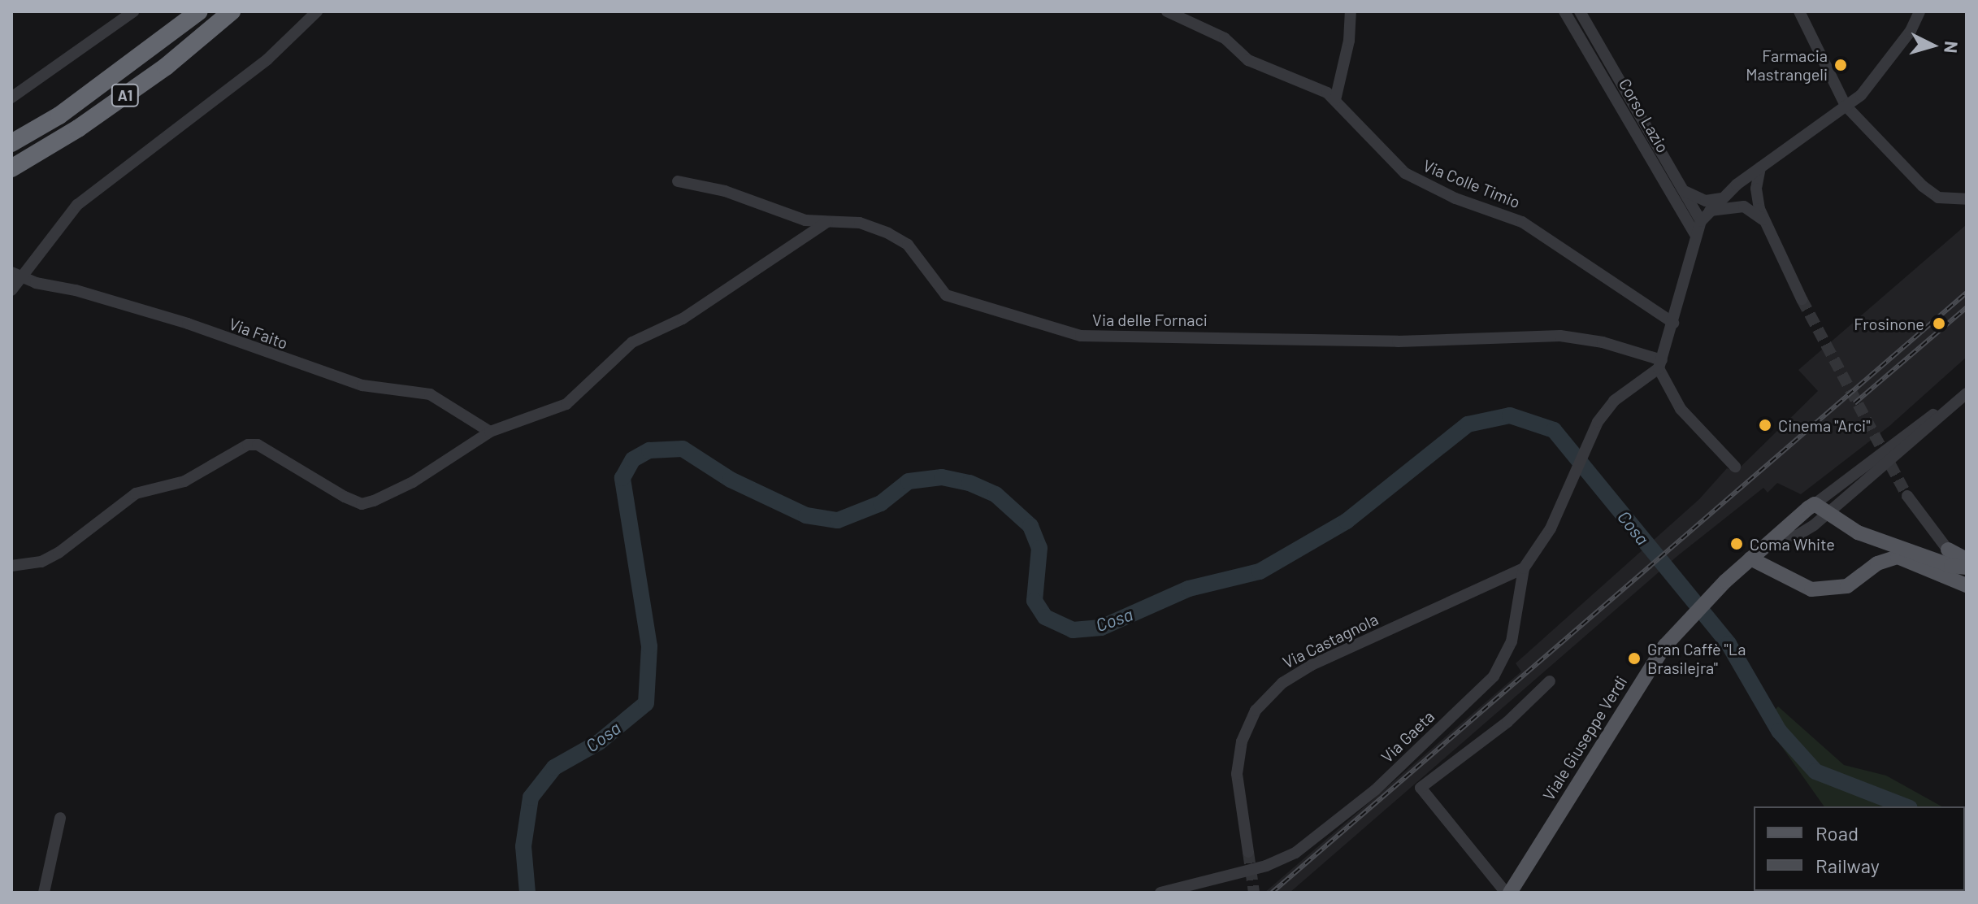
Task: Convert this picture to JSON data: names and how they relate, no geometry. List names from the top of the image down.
{
  "streets": {
    "highway": ["A1"],
    "main road": ["Viale Giuseppe Verdi"],
    "street": [
      "Corso Lazio",
      "Via Colle Timio",
      "Via delle Fornaci",
      "Via Faito",
      "Via Castagnola",
      "Via Gaeta"
    ]
  },
  "crossings": [
    ["Via delle Fornaci", "Via Gaeta"],
    ["Via Castagnola", "Via Gaeta"]
  ],
  "water": ["Cosa"],
  "places": [
    "Farmacia Mastrangeli",
    "Frosinone",
    "Cinema \"Arci\"",
    "Coma White",
    "Gran Caffè \"La Brasilejra\""
  ],
  "legend": ["Road", "Railway"],
  "north": "right"
}
